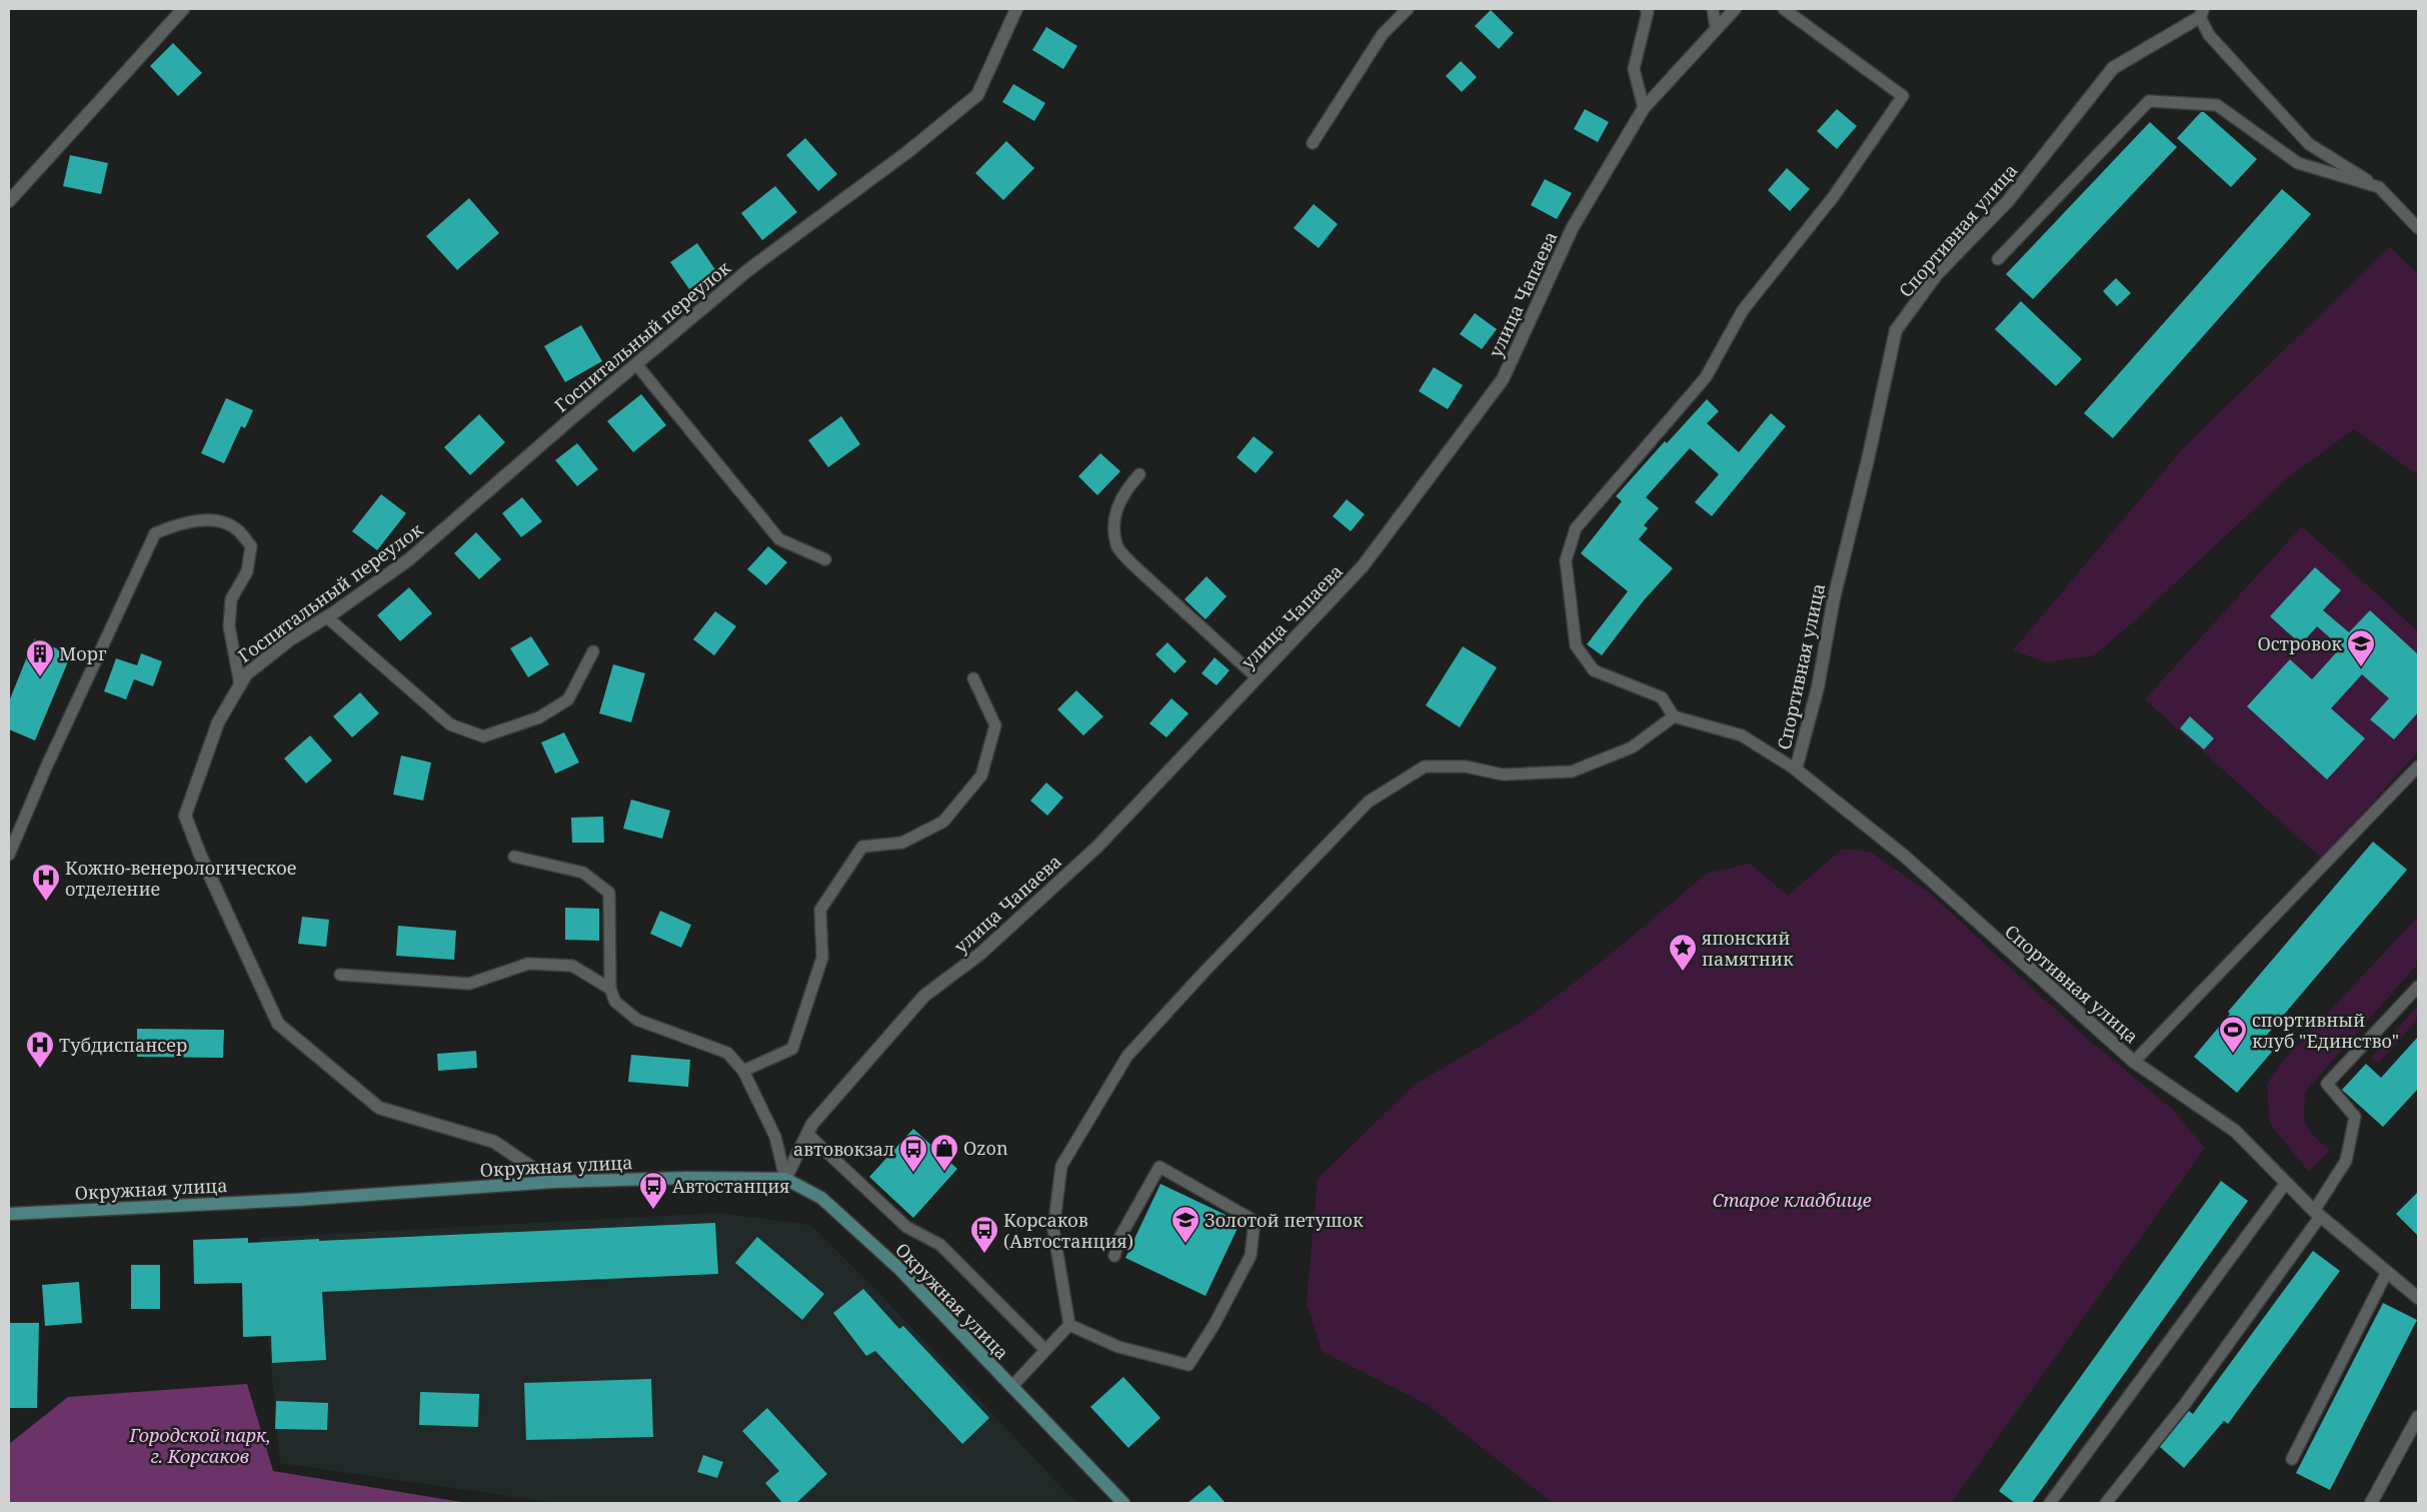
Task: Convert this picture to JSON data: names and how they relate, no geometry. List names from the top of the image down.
{
  "streets": {
    "main road": ["Окружная улица"],
    "street": ["Спортивная улица", "улица Чапаева", "Госпитальный переулок"]
  },
  "crossings": [
    ["улица Чапаева", "Окружная улица"],
    ["Госпитальный переулок", "Окружная улица"]
  ],
  "parks": ["Старое кладбище", "Городской парк, г. Корсаков"],
  "places": {
    "school or university": ["Островок", "Золотой петушок"],
    "building": ["Морг"],
    "hospital": ["Кожно-венерологическое отделение", "Тубдиспансер"],
    "place": ["японский памятник"],
    "sports": ["спортивный клуб \"Единство\""],
    "shop": ["Ozon"],
    "bus stop": ["автовокзал", "Автостанция", "Корсаков (Автостанция)"]
  }
}
